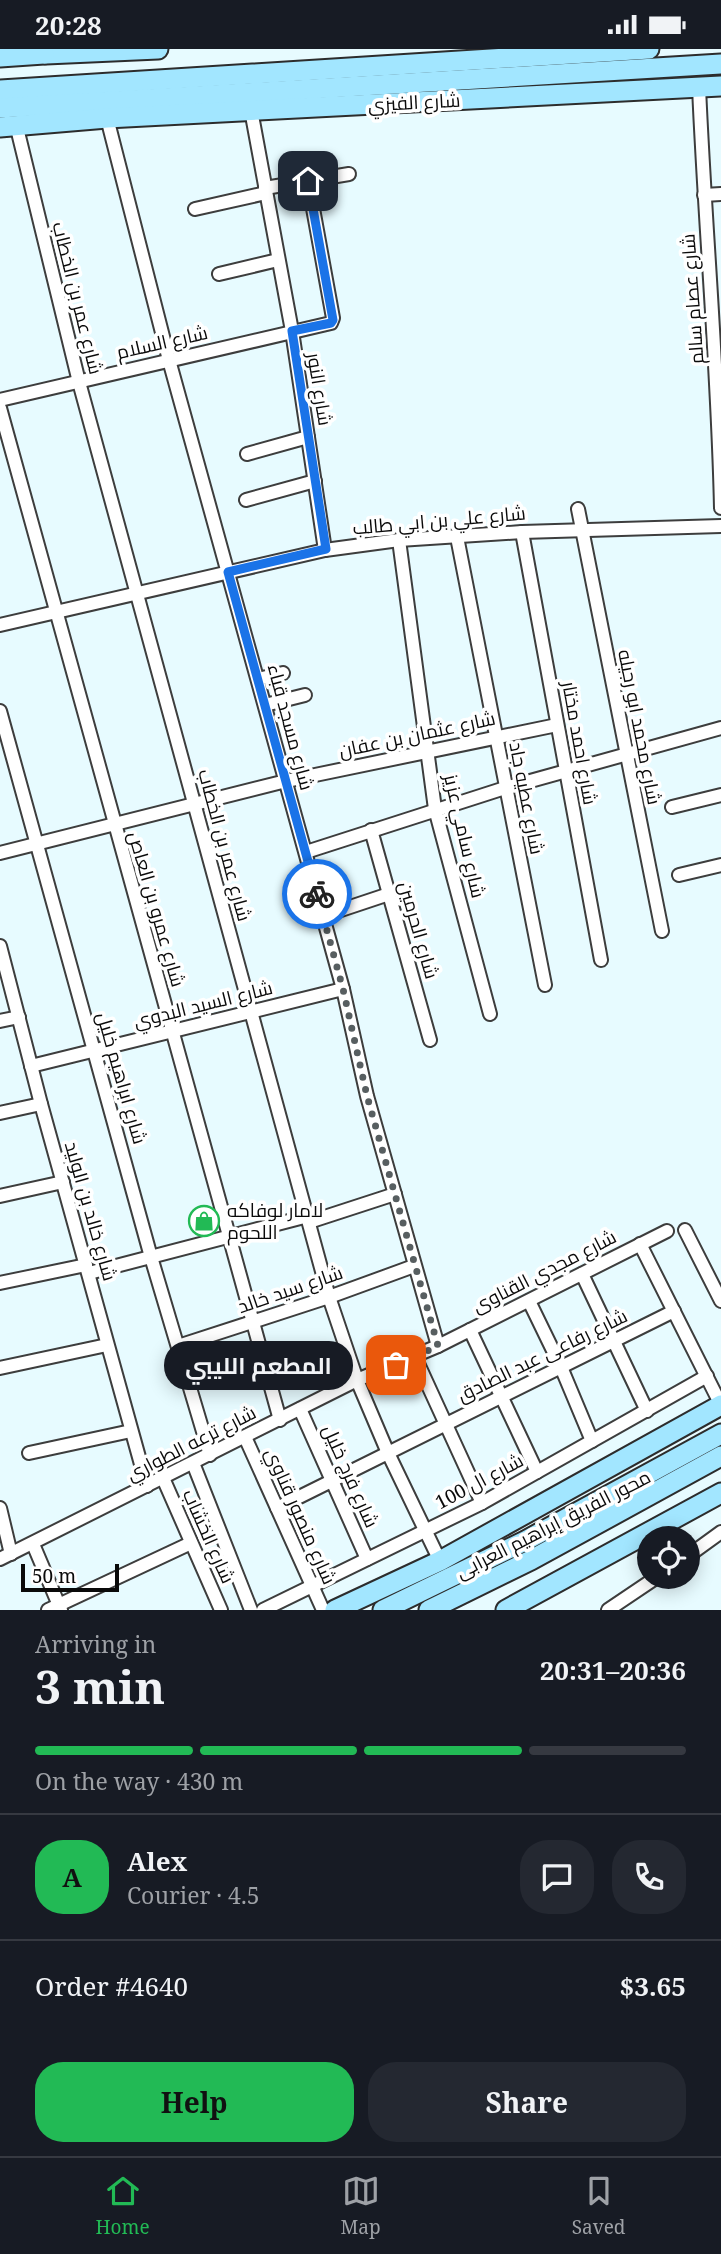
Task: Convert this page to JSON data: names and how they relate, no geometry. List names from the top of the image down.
{
  "streets": {
    "main road": ["شارع الفيزي", "محور الفريق إبراهيم العرابى"],
    "street": [
      "شارع عمر بن الخطاب",
      "شارع عصام سالم",
      "شارع السلام",
      "شارع النور",
      "شارع علي بن ابي طالب",
      "شارع مسجد قباء",
      "شارع محمد ابو رجيله",
      "شارع عثمان بن عفان",
      "شارع احمد مختار",
      "شارع عطيه جاد",
      "شارع سامي عزيز",
      "شارع عمرو بن العاص",
      "شارع الحرمين",
      "شارع السيد البدوي",
      "شارع ابراهيم خليل",
      "شارع خالد بن الوليد",
      "شارع مجدي القناوى",
      "شارع سيد خالد",
      "شارع رفاعى عبد الصادق",
      "شارع ترعه الطواري",
      "شارع فرج خليل",
      "شارع ال 100",
      "شارع منصور قناوي",
      "شارع الخشاب"
    ]
  },
  "crossings": [
    ["شارع الفيزي", "شارع عمر بن الخطاب"],
    ["شارع الفيزي", "شارع عصام سالم"],
    ["شارع الفيزي", "شارع النور"],
    ["شارع الفيزي", "شارع مسجد قباء"],
    ["شارع عمر بن الخطاب", "شارع السلام"],
    ["شارع عمر بن الخطاب", "شارع علي بن ابي طالب"],
    ["شارع عمر بن الخطاب", "شارع عثمان بن عفان"],
    ["شارع عمر بن الخطاب", "شارع السيد البدوي"],
    ["شارع عمر بن الخطاب", "شارع سيد خالد"],
    ["شارع عمر بن الخطاب", "شارع رفاعى عبد الصادق"],
    ["شارع عمر بن الخطاب", "شارع ترعه الطواري"],
    ["شارع عمر بن الخطاب", "شارع ال 100"],
    ["شارع عمر بن الخطاب", "محور الفريق إبراهيم العرابى"],
    ["شارع السلام", "شارع النور"],
    ["شارع السلام", "شارع مسجد قباء"],
    ["شارع النور", "شارع علي بن ابي طالب"],
    ["شارع علي بن ابي طالب", "شارع مسجد قباء"],
    ["شارع علي بن ابي طالب", "شارع محمد ابو رجيله"],
    ["شارع علي بن ابي طالب", "شارع احمد مختار"],
    ["شارع علي بن ابي طالب", "شارع عطيه جاد"],
    ["شارع علي بن ابي طالب", "شارع سامي عزيز"],
    ["شارع علي بن ابي طالب", "شارع عمرو بن العاص"],
    ["شارع مسجد قباء", "شارع عثمان بن عفان"],
    ["شارع مسجد قباء", "شارع السيد البدوي"],
    ["شارع مسجد قباء", "شارع مجدي القناوى"],
    ["شارع مسجد قباء", "شارع سيد خالد"],
    ["شارع مسجد قباء", "شارع ترعه الطواري"],
    ["شارع عثمان بن عفان", "شارع احمد مختار"],
    ["شارع عثمان بن عفان", "شارع عطيه جاد"],
    ["شارع عثمان بن عفان", "شارع سامي عزيز"],
    ["شارع عثمان بن عفان", "شارع عمرو بن العاص"],
    ["شارع عثمان بن عفان", "شارع ابراهيم خليل"],
    ["شارع عمرو بن العاص", "شارع السيد البدوي"],
    ["شارع عمرو بن العاص", "شارع سيد خالد"],
    ["شارع عمرو بن العاص", "شارع ترعه الطواري"],
    ["شارع السيد البدوي", "شارع ابراهيم خليل"],
    ["شارع السيد البدوي", "شارع خالد بن الوليد"],
    ["شارع ابراهيم خليل", "شارع سيد خالد"],
    ["شارع ابراهيم خليل", "شارع ترعه الطواري"],
    ["شارع خالد بن الوليد", "شارع ترعه الطواري"],
    ["شارع مجدي القناوى", "شارع ترعه الطواري"],
    ["شارع رفاعى عبد الصادق", "شارع فرج خليل"],
    ["شارع رفاعى عبد الصادق", "شارع منصور قناوي"],
    ["شارع ترعه الطواري", "شارع فرج خليل"],
    ["شارع ترعه الطواري", "شارع منصور قناوي"],
    ["شارع ترعه الطواري", "شارع الخشاب"],
    ["شارع فرج خليل", "شارع ال 100"],
    ["شارع ال 100", "شارع منصور قناوي"]
  ],
  "places": {
    "shop": ["لامار لوفاكه اللحوم"],
    "other": ["المطعم الليبي"]
  },
  "scale_bar": "50 m",
  "page": {
    "status": "20:28",
    "bubble": "المطعم الليبي",
    "scale": "50 m",
    "heading": ["3 min", "Arriving in", "20:31–20:36"],
    "panel": [
      "Alex",
      "Courier · 4.5",
      "Order #4640",
      "$3.65"
    ],
    "bar": "On the way · 430 m",
    "round": "A",
    "buttons": ["Help", "Share"],
    "tabs": ["Home", "Map", "Saved"]
  }
}
